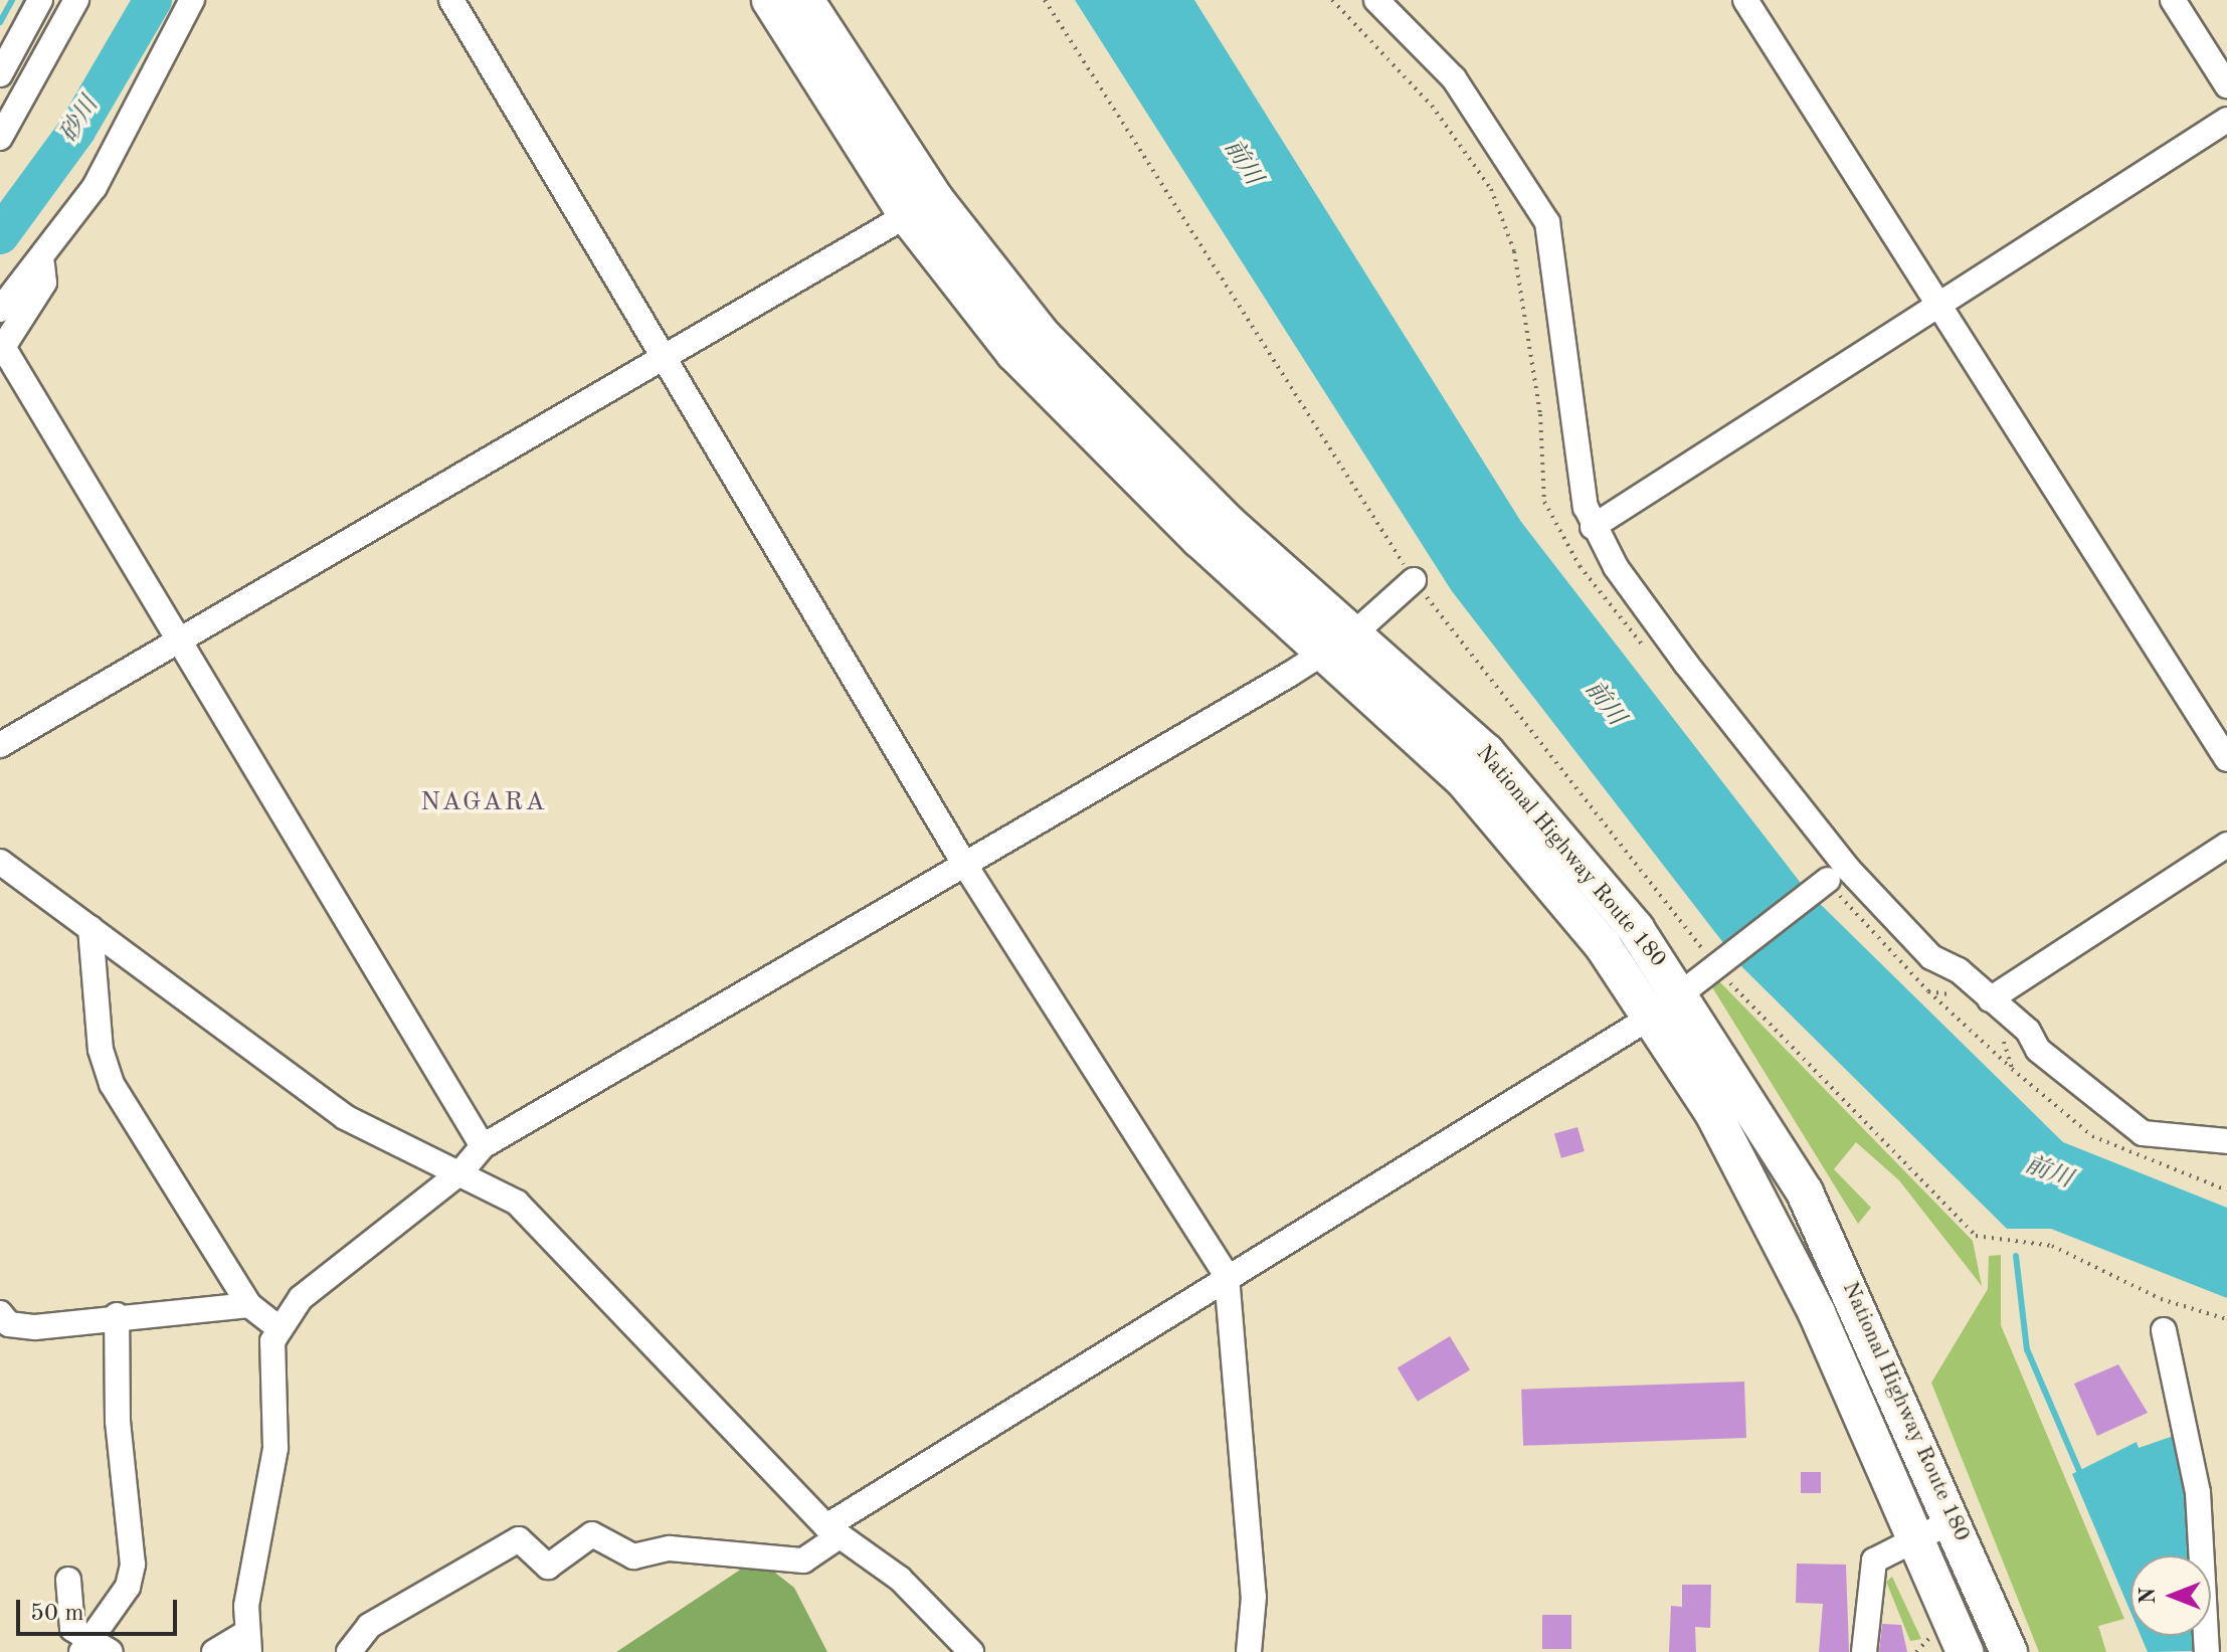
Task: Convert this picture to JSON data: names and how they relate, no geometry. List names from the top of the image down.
{
  "streets": {
    "highway": ["National Highway Route 180"]
  },
  "districts": ["NAGARA"],
  "water": ["砂川", "前川"],
  "scale_bar": "50 m",
  "north": "left"
}
